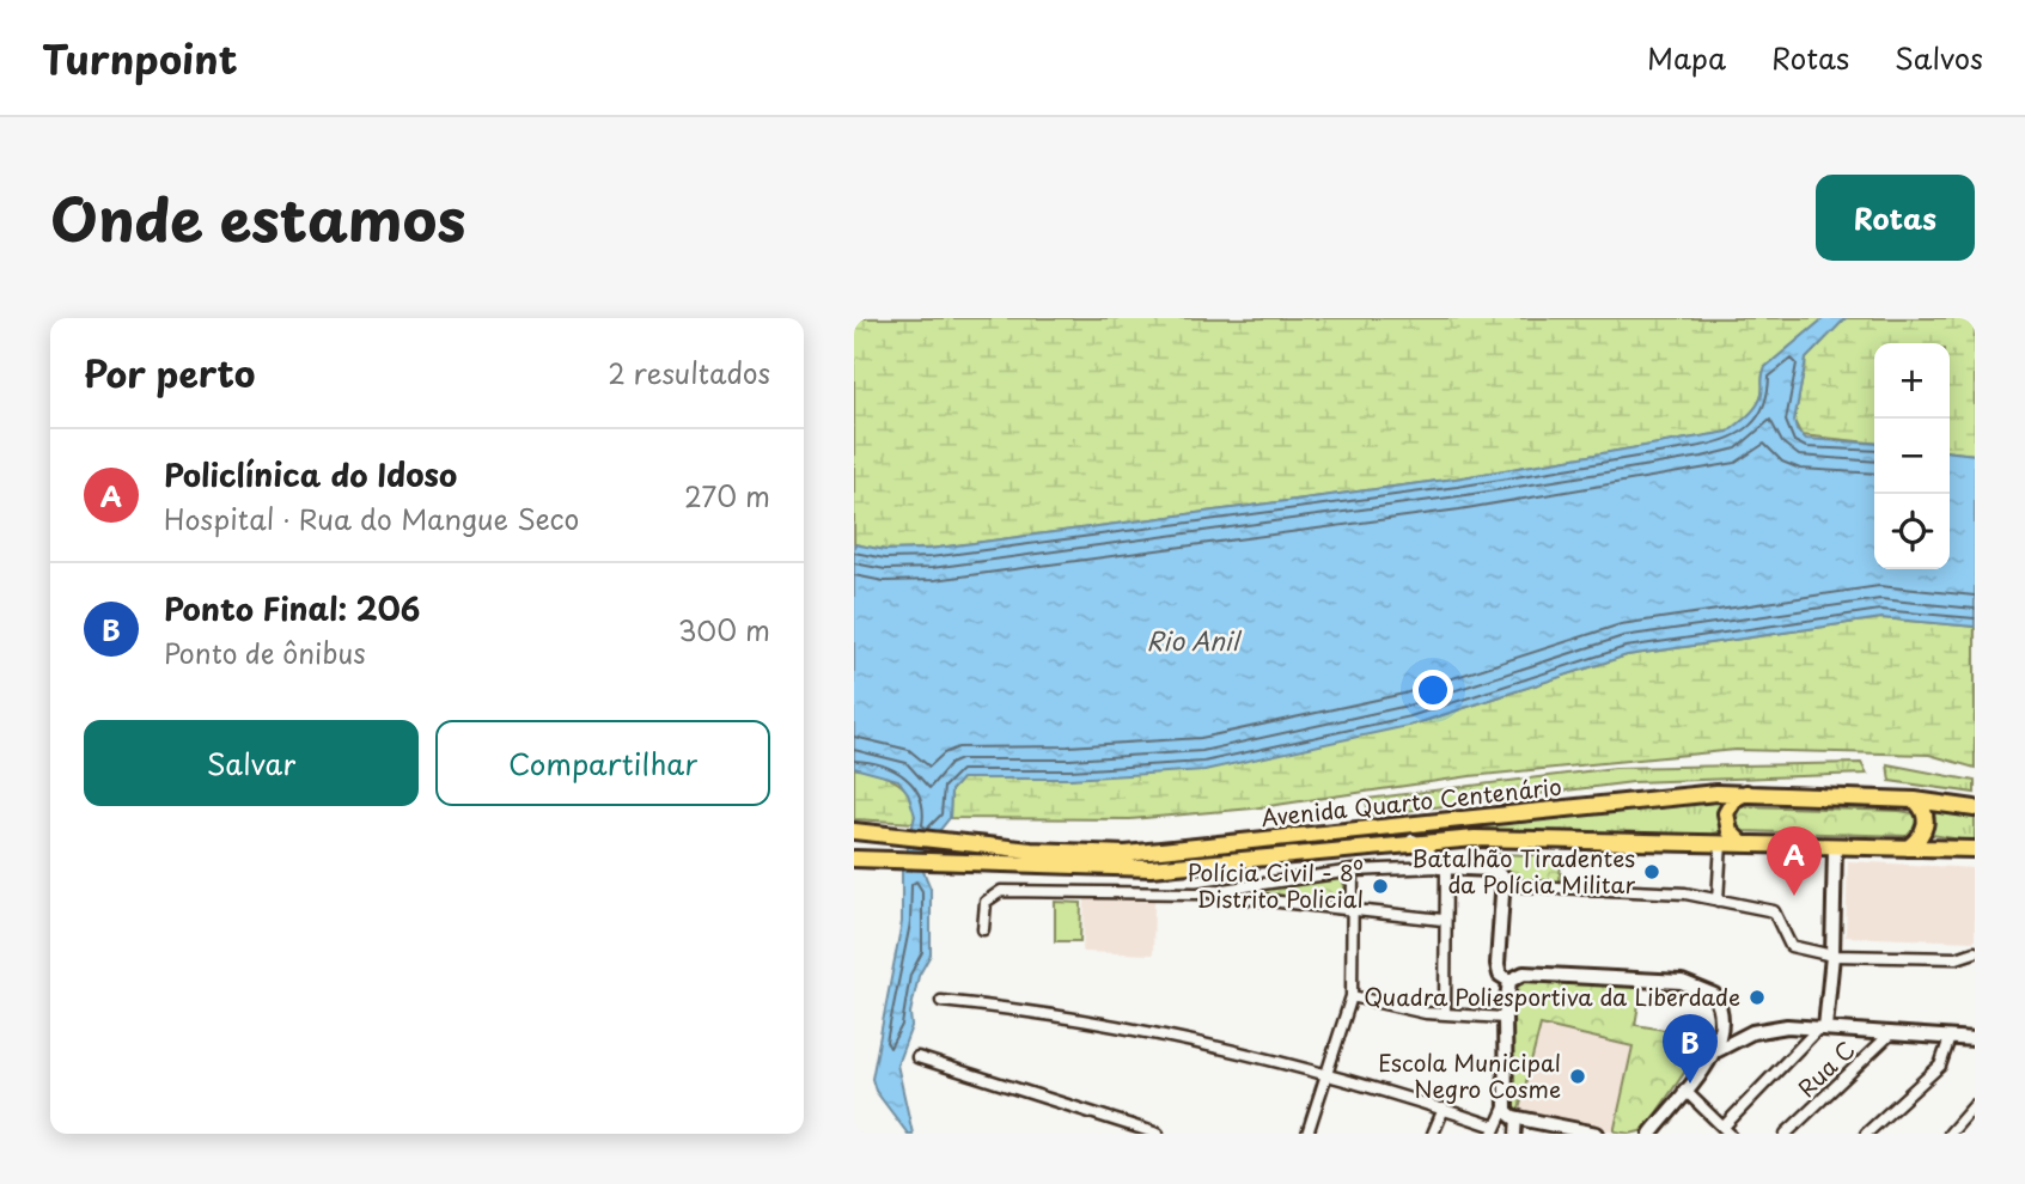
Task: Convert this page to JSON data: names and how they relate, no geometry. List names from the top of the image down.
{
  "streets": {
    "main road": ["Avenida Quarto Centenário"],
    "street": ["Rua C"]
  },
  "water": ["Rio Anil"],
  "places": [
    "Batalhão Tiradentes da Polícia Militar",
    "Polícia Civil - 8º Distrito Policial",
    "Quadra Poliesportiva da Liberdade",
    "Escola Municipal Negro Cosme"
  ],
  "page": {
    "header": "Turnpoint",
    "nav": ["Mapa", "Rotas", "Salvos"],
    "title": "Onde estamos",
    "buttons": [
      "Rotas",
      ["Salvar", "Compartilhar"]
    ],
    "heading": ["Por perto", "2 resultados"],
    "map_buttons": ["+", "−"],
    "list": [
      {
        "mark": "A",
        "name": "Policlínica do Idoso",
        "note": "Hospital · Rua do Mangue Seco",
        "value": "270 m"
      },
      {
        "mark": "B",
        "name": "Ponto Final: 206",
        "note": "Ponto de ônibus",
        "value": "300 m"
      }
    ],
    "pins": ["A", "B"]
  }
}
